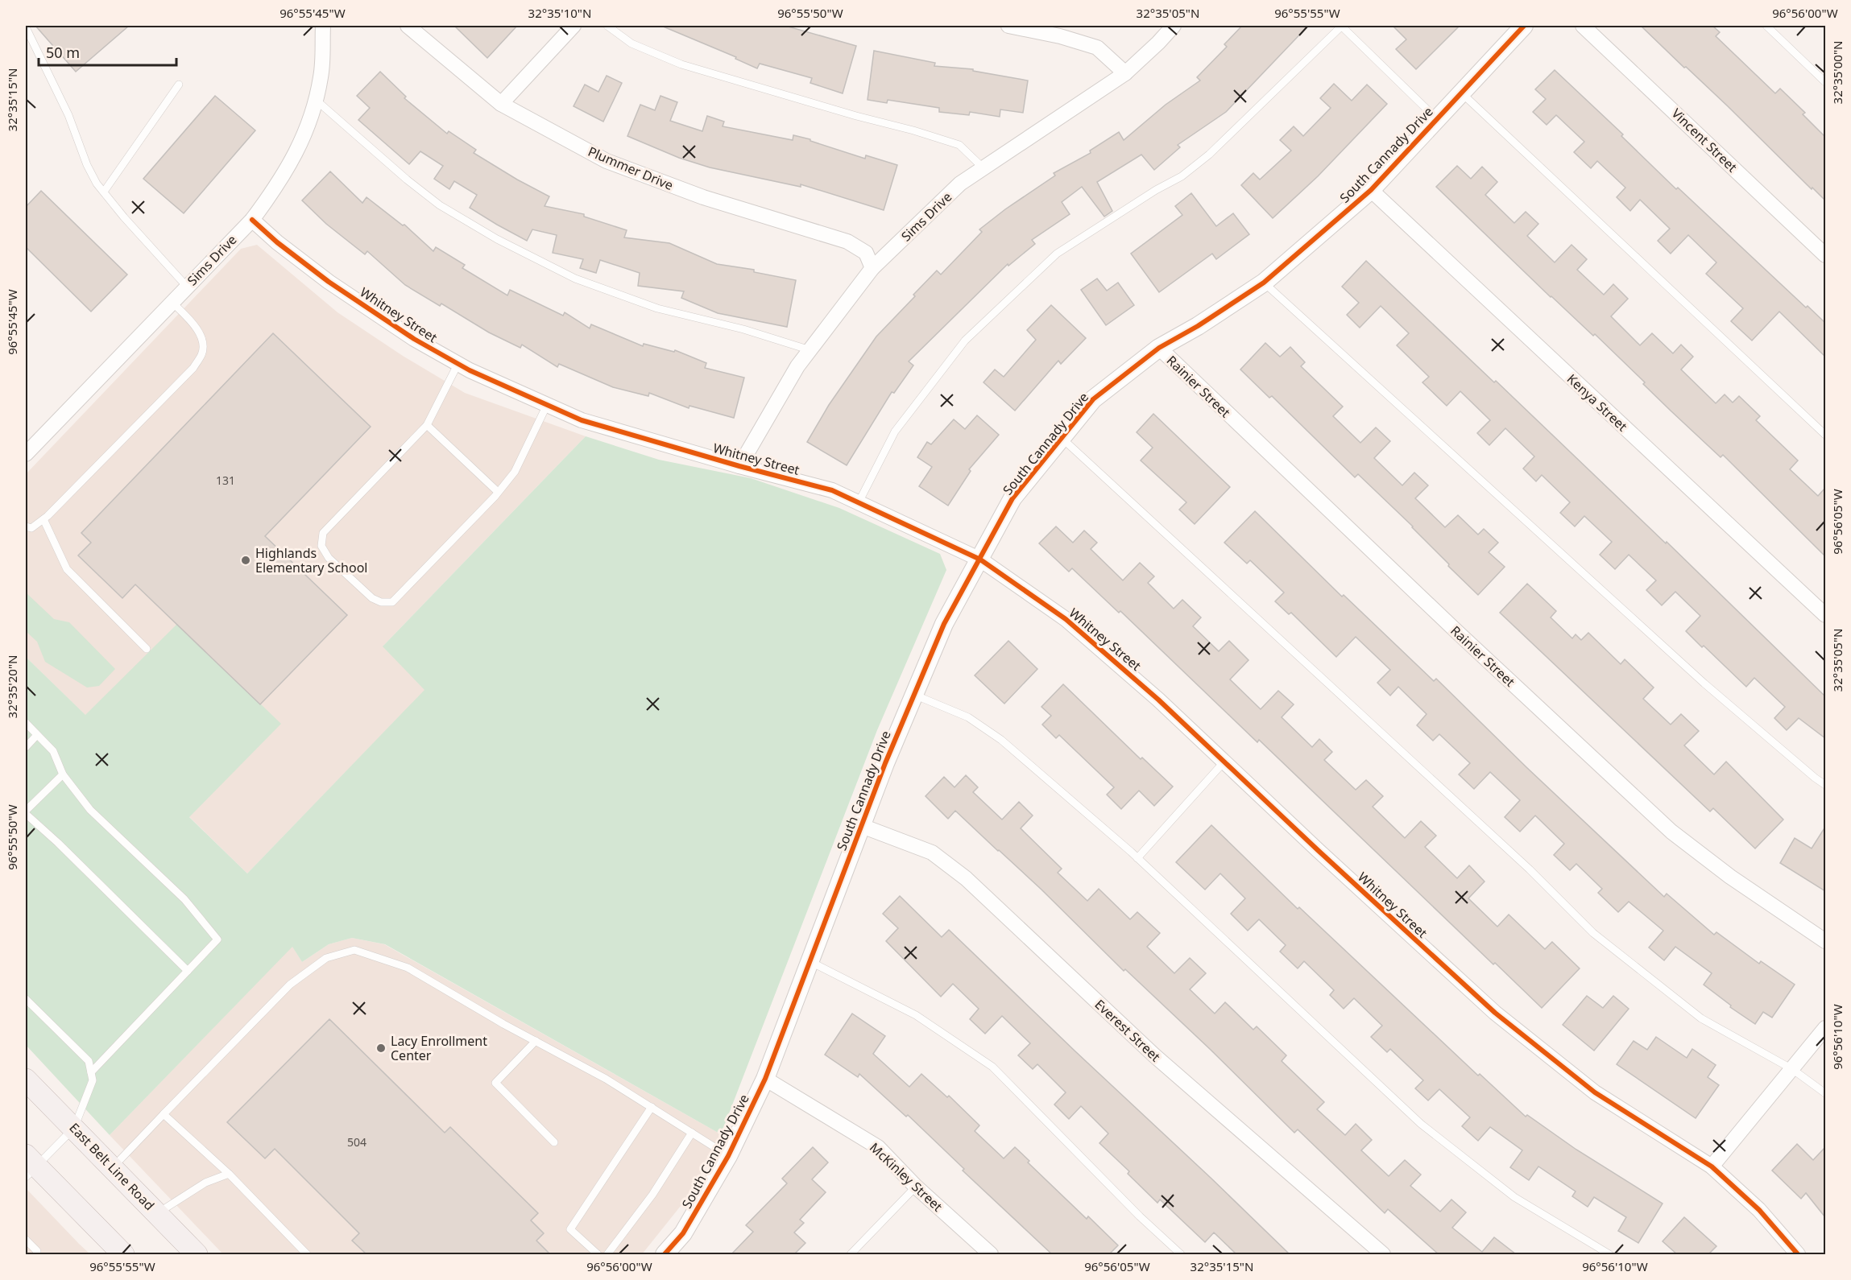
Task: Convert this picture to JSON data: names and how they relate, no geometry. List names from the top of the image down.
{
  "streets": {
    "main road": ["East Belt Line Road"],
    "street": [
      "Vincent Street",
      "South Cannady Drive",
      "Plummer Drive",
      "Sims Drive",
      "Whitney Street",
      "Rainier Street",
      "Kenya Street",
      "Everest Street",
      "McKinley Street"
    ]
  },
  "crossings": [
    ["South Cannady Drive", "Whitney Street"],
    ["South Cannady Drive", "Rainier Street"],
    ["South Cannady Drive", "Kenya Street"],
    ["South Cannady Drive", "Everest Street"],
    ["South Cannady Drive", "McKinley Street"],
    ["Plummer Drive", "Sims Drive"],
    ["Sims Drive", "Whitney Street"]
  ],
  "places": ["Highlands Elementary School", "Lacy Enrollment Center"],
  "house_numbers": ["131", "504"],
  "scale_bar": "50 m",
  "coordinates": [
    "96°55'45\"W",
    "32°35'10\"N",
    "96°55'50\"W",
    "32°35'05\"N",
    "96°55'55\"W",
    "96°56'00\"W",
    "32°35'00\"N",
    "32°35'15\"N",
    "96°56'05\"W",
    "32°35'20\"N",
    "96°56'10\"W"
  ]
}
